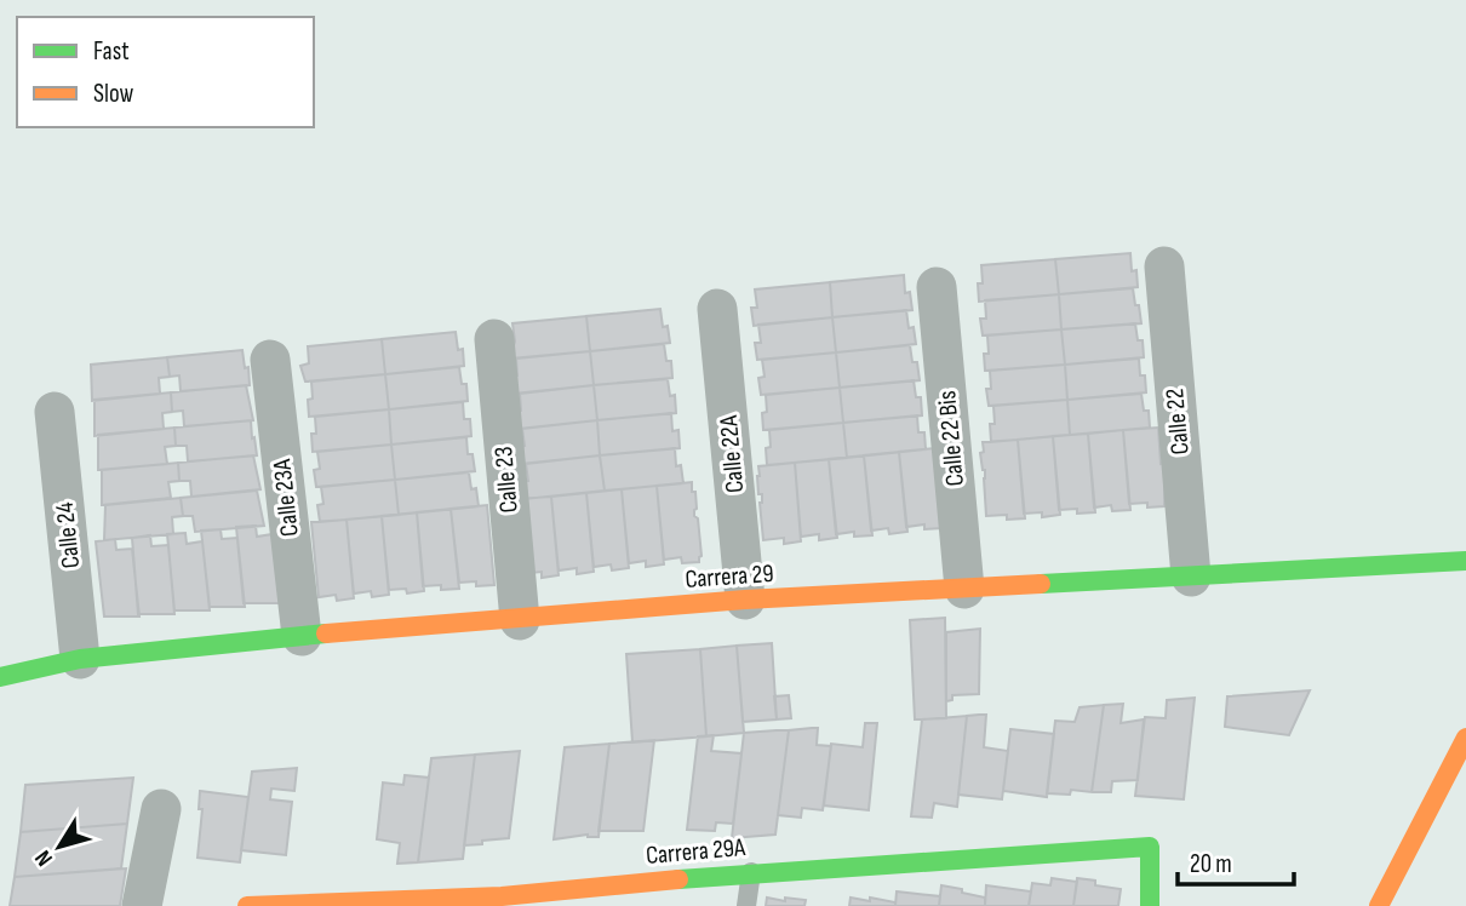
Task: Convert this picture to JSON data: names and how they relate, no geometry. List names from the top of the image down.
{
  "streets": {
    "street": [
      "Calle 22",
      "Calle 22 Bis",
      "Calle 22A",
      "Calle 23",
      "Calle 23A",
      "Calle 24",
      "Carrera 29",
      "Carrera 29A"
    ]
  },
  "crossings": [
    ["Calle 22", "Carrera 29"],
    ["Calle 22 Bis", "Carrera 29"],
    ["Calle 22A", "Carrera 29"],
    ["Calle 23", "Carrera 29"],
    ["Calle 23A", "Carrera 29"],
    ["Calle 24", "Carrera 29"]
  ],
  "legend": ["Fast", "Slow"],
  "scale_bar": "20 m",
  "north": "bottom left"
}
